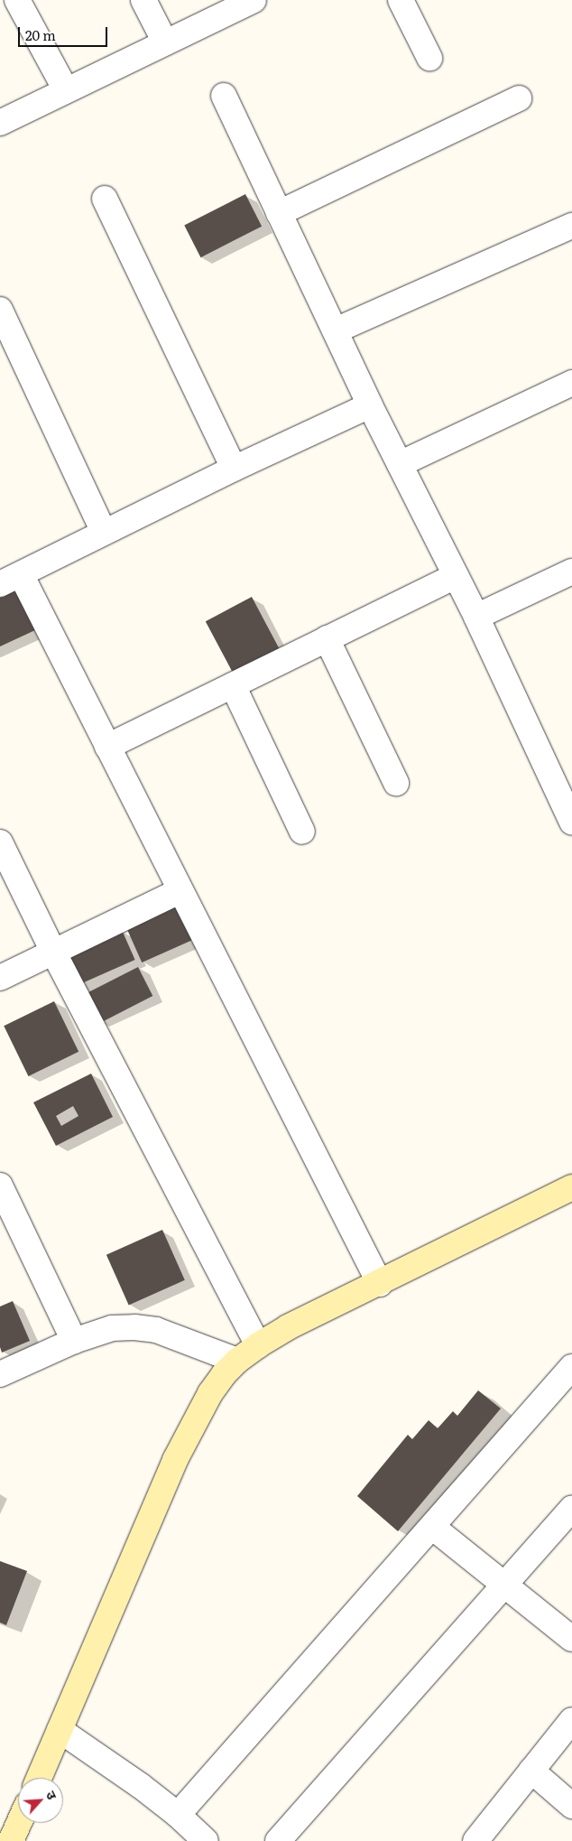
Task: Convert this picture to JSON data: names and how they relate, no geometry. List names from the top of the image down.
{
  "scale_bar": "20 m",
  "north": "top right"
}
